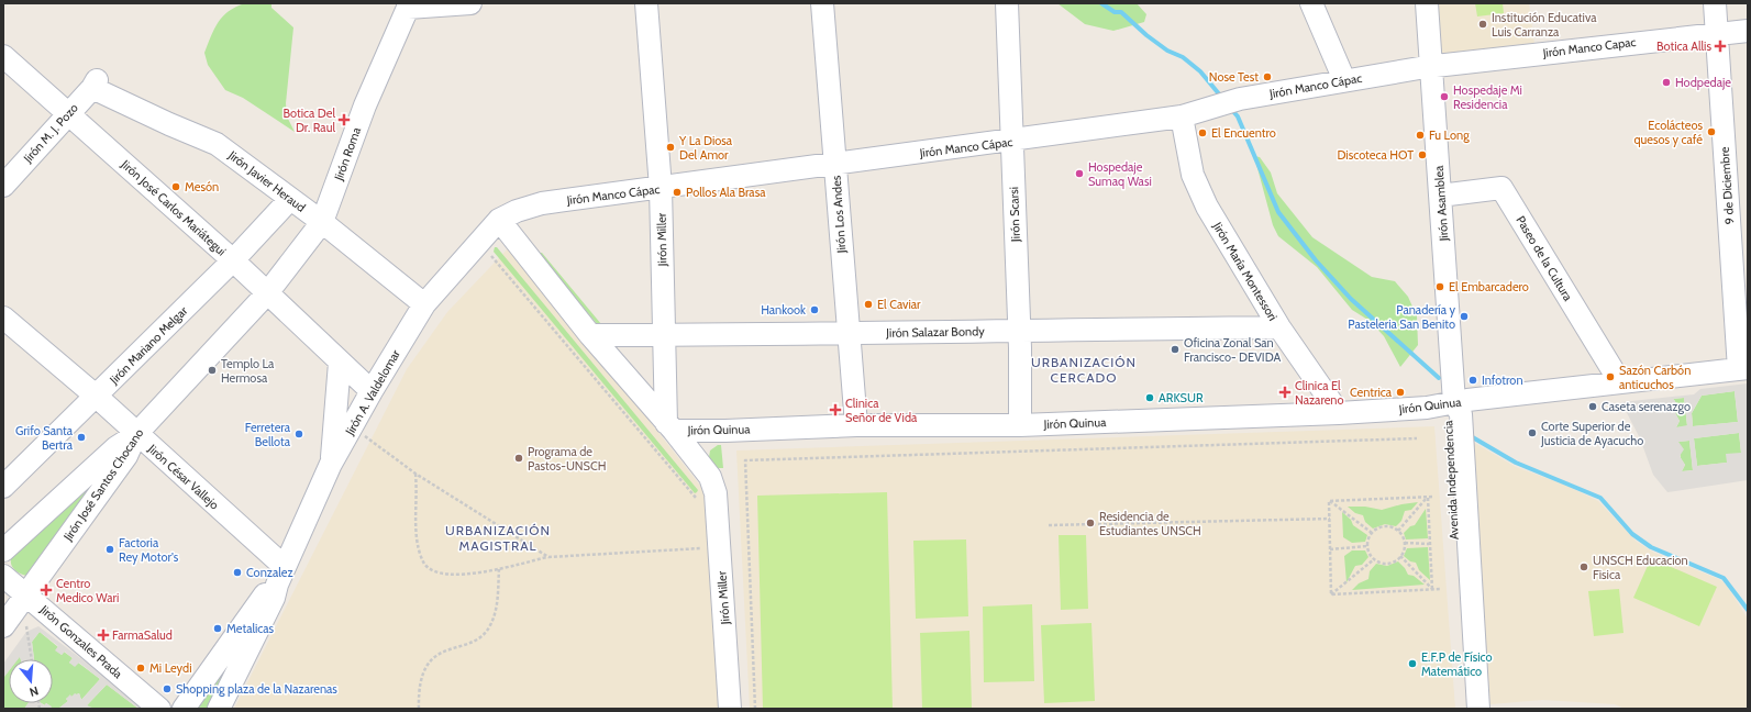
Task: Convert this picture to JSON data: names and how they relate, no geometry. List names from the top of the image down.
{
  "streets": {
    "street": [
      "Jirón Manco Capac",
      "Jirón Manco Cápac",
      "Jirón M. J. Pozo",
      "Jirón Roma",
      "Jirón Javier Heraud",
      "9 de Diciembre",
      "Jirón Asamblea",
      "Jirón José Carlos Mariátegui",
      "Jirón Los Andes",
      "Jirón Scarsi",
      "Jirón Miller",
      "Paseo de la Cultura",
      "Jirón María Montessori",
      "Jirón Salazar Bondy",
      "Jirón Mariano Melgar",
      "Jirón A. Valdelomar",
      "Jirón Quinua",
      "Jirón César Vallejo",
      "Avenida Independencia",
      "Jirón José Santos Chocano",
      "Jirón Gonzales Prada"
    ]
  },
  "crossings": [
    ["Jirón Manco Capac", "Jirón Manco Cápac"],
    ["Jirón Manco Capac", "9 de Diciembre"],
    ["Jirón Manco Capac", "Jirón Asamblea"],
    ["Jirón Manco Cápac", "Jirón Asamblea"],
    ["Jirón Manco Cápac", "Jirón Los Andes"],
    ["Jirón Manco Cápac", "Jirón Scarsi"],
    ["Jirón Manco Cápac", "Jirón Miller"],
    ["Jirón Manco Cápac", "Jirón María Montessori"],
    ["Jirón Manco Cápac", "Jirón A. Valdelomar"],
    ["Jirón M. J. Pozo", "Jirón Javier Heraud"],
    ["Jirón M. J. Pozo", "Jirón José Carlos Mariátegui"],
    ["Jirón Roma", "Jirón Javier Heraud"],
    ["Jirón Roma", "Jirón José Carlos Mariátegui"],
    ["Jirón Roma", "Jirón José Santos Chocano"],
    ["Jirón Javier Heraud", "Jirón Mariano Melgar"],
    ["Jirón Javier Heraud", "Jirón A. Valdelomar"],
    ["9 de Diciembre", "Jirón Quinua"],
    ["Jirón Asamblea", "Paseo de la Cultura"],
    ["Jirón Asamblea", "Jirón Quinua"],
    ["Jirón Asamblea", "Avenida Independencia"],
    ["Jirón José Carlos Mariátegui", "Jirón Mariano Melgar"],
    ["Jirón José Carlos Mariátegui", "Jirón A. Valdelomar"],
    ["Jirón José Carlos Mariátegui", "Jirón José Santos Chocano"],
    ["Jirón Los Andes", "Jirón Salazar Bondy"],
    ["Jirón Los Andes", "Jirón Quinua"],
    ["Jirón Scarsi", "Jirón Salazar Bondy"],
    ["Jirón Scarsi", "Jirón Quinua"],
    ["Jirón Miller", "Jirón Salazar Bondy"],
    ["Jirón Miller", "Jirón Quinua"],
    ["Paseo de la Cultura", "Jirón Quinua"],
    ["Jirón María Montessori", "Jirón Salazar Bondy"],
    ["Jirón María Montessori", "Jirón Quinua"],
    ["Jirón Mariano Melgar", "Jirón César Vallejo"],
    ["Jirón A. Valdelomar", "Jirón César Vallejo"],
    ["Jirón Quinua", "Avenida Independencia"],
    ["Jirón César Vallejo", "Jirón José Santos Chocano"],
    ["Jirón José Santos Chocano", "Jirón Gonzales Prada"]
  ],
  "districts": ["URBANIZACIÓN CERCADO", "URBANIZACIÓN MAGISTRAL"],
  "places": {
    "other": [
      "Institución Educativa Luis Carranza",
      "Nose Test",
      "Hodpedaje",
      "Hospedaje Mi Residencia",
      "Ecolácteos quesos y café",
      "El Encuentro",
      "Fu Long",
      "Y La Diosa Del Amor",
      "Discoteca HOT",
      "Hospedaje Sumaq Wasi",
      "Mesón",
      "Pollos Ala Brasa",
      "El Embarcadero",
      "El Caviar",
      "Hankook",
      "Panadería y Pasteleria San Benito",
      "Oficina Zonal San Francisco- DEVIDA",
      "Templo La Hermosa",
      "Sazón Carbón anticuchos",
      "Infotron",
      "Centrica",
      "ARKSUR",
      "Caseta serenazgo",
      "Corte Superior de Justicia de Ayacucho",
      "Ferretera Bellota",
      "Grifo Santa Bertra",
      "Programa de Pastos-UNSCH",
      "Residencia de Estudiantes UNSCH",
      "Factoria Rey Motor's",
      "UNSCH Educacion Fisica",
      "Conzalez",
      "Metalicas",
      "E.F.P de Físico Matemático",
      "Mi Leydi",
      "Shopping plaza de la Nazarenas"
    ],
    "health": [
      "Botica Allis",
      "Botica Del Dr. Raul",
      "Clinica El Nazareno",
      "Clinica Señor de Vida",
      "Centro Medico Wari",
      "FarmaSalud"
    ]
  },
  "north": "bottom"
}
